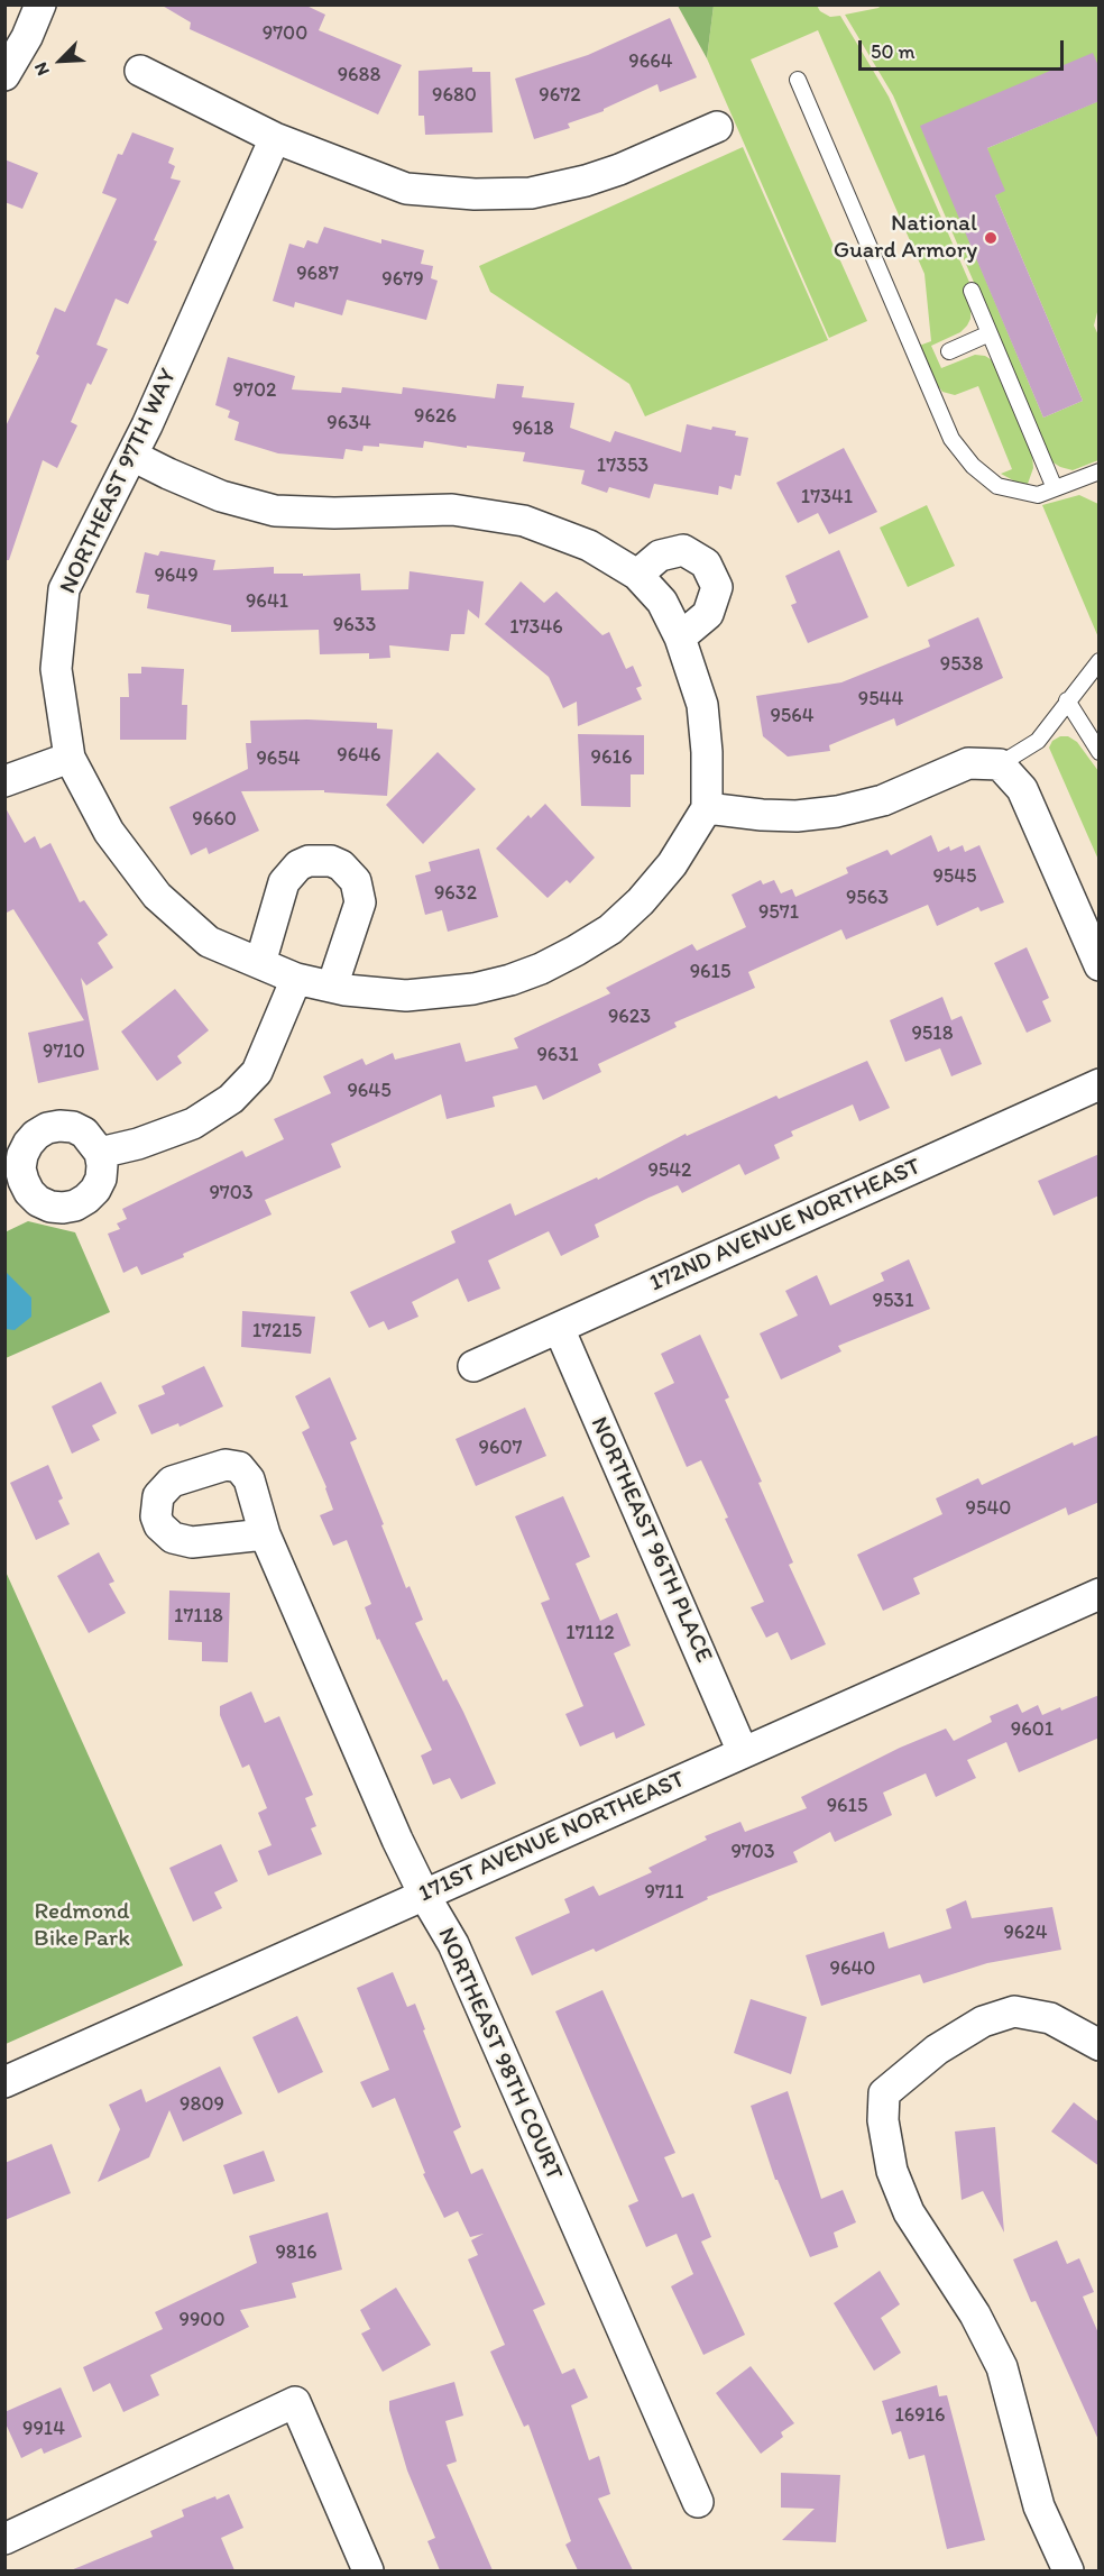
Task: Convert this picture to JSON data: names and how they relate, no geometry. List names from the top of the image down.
{
  "streets": {
    "street": [
      "NORTHEAST 97TH WAY",
      "172ND AVENUE NORTHEAST",
      "NORTHEAST 96TH PLACE",
      "171ST AVENUE NORTHEAST",
      "NORTHEAST 98TH COURT"
    ]
  },
  "crossings": [
    ["172ND AVENUE NORTHEAST", "NORTHEAST 96TH PLACE"],
    ["NORTHEAST 96TH PLACE", "171ST AVENUE NORTHEAST"],
    ["171ST AVENUE NORTHEAST", "NORTHEAST 98TH COURT"]
  ],
  "parks": ["Redmond Bike Park"],
  "places": ["National Guard Armory"],
  "house_numbers": [
    "9700",
    "9664",
    "9688",
    "9680",
    "9672",
    "9687",
    "9679",
    "9702",
    "9626",
    "9634",
    "9618",
    "17353",
    "17341",
    "9649",
    "9641",
    "9633",
    "17346",
    "9538",
    "9544",
    "9564",
    "9646",
    "9616",
    "9654",
    "9660",
    "9545",
    "9632",
    "9563",
    "9571",
    "9615",
    "9623",
    "9518",
    "9710",
    "9631",
    "9645",
    "9542",
    "9703",
    "9531",
    "17215",
    "9607",
    "9540",
    "17118",
    "17112",
    "9601",
    "9615",
    "9703",
    "9711",
    "9624",
    "9640",
    "9809",
    "9816",
    "9900",
    "16916",
    "9914"
  ],
  "scale_bar": "50 m",
  "north": "bottom left"
}
